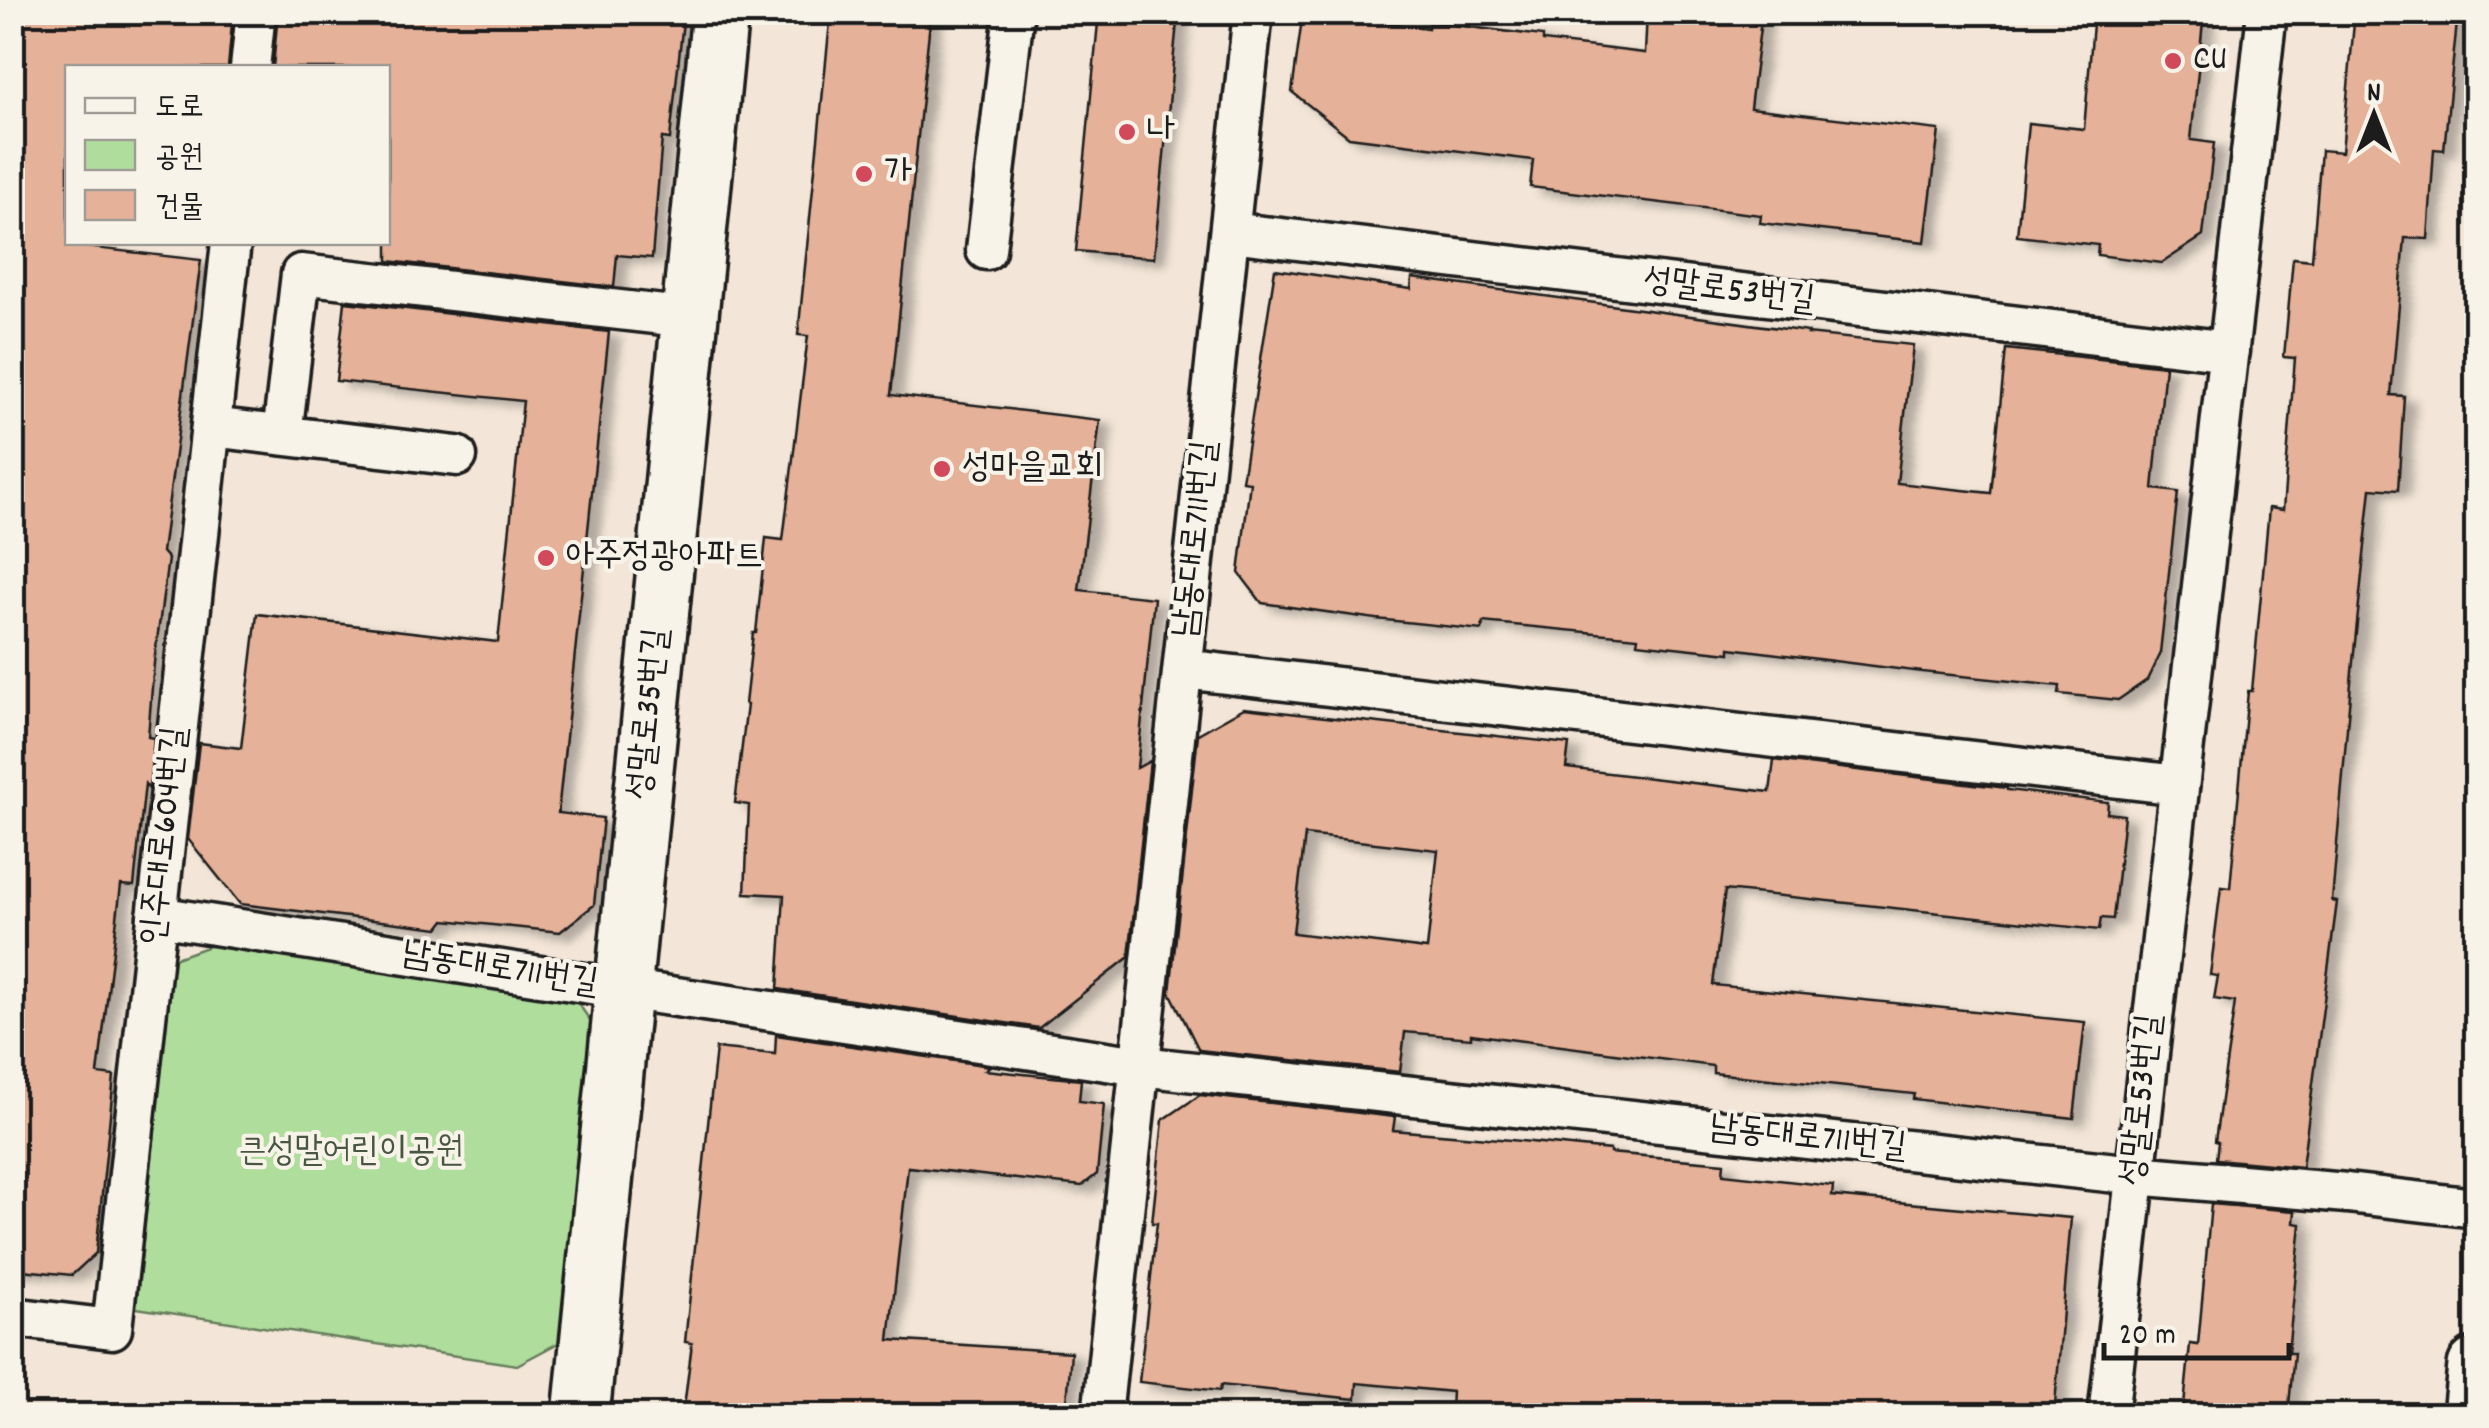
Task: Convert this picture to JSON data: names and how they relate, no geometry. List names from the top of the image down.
{
  "streets": {
    "street": ["성말로35번길"],
    "lane": ["성말로53번길", "남동대로711번길", "인주대로604번길"]
  },
  "crossings": [
    ["성말로53번길", "남동대로711번길"],
    ["남동대로711번길", "성말로35번길"],
    ["남동대로711번길", "인주대로604번길"]
  ],
  "parks": ["큰성말어린이공원"],
  "places": [
    "CU",
    "나",
    "가",
    "성마을교회",
    "아주정광아파트"
  ],
  "legend": ["도로", "공원", "건물"],
  "scale_bar": "20 m",
  "north": "top"
}
